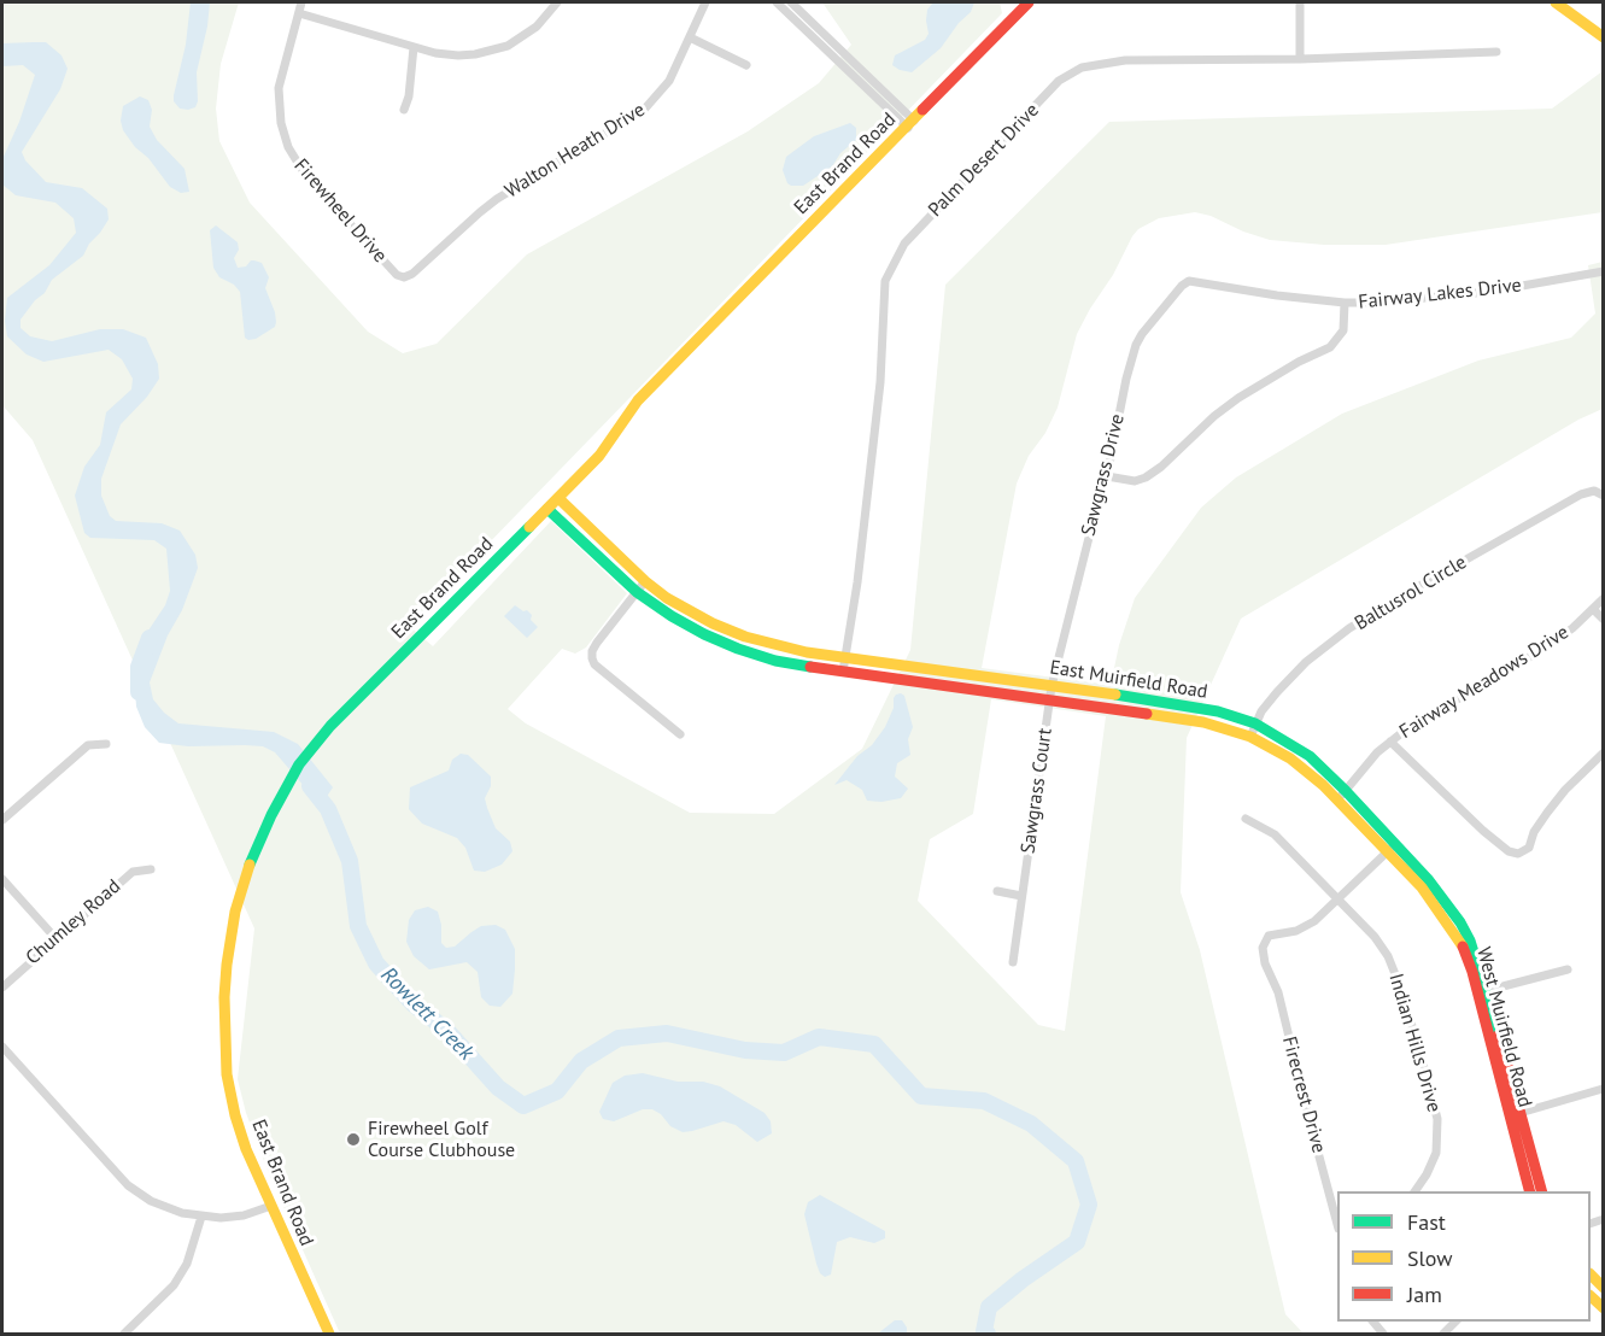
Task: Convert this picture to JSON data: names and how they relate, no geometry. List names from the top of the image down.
{
  "streets": {
    "street": [
      "Walton Heath Drive",
      "Palm Desert Drive",
      "East Brand Road",
      "Firewheel Drive",
      "Fairway Lakes Drive",
      "Sawgrass Drive",
      "Baltusrol Circle",
      "East Muirfield Road",
      "Fairway Meadows Drive",
      "Sawgrass Court",
      "Chumley Road",
      "West Muirfield Road",
      "Indian Hills Drive",
      "Firecrest Drive"
    ]
  },
  "crossings": [
    ["Walton Heath Drive", "Firewheel Drive"],
    ["Palm Desert Drive", "East Muirfield Road"],
    ["East Brand Road", "East Muirfield Road"],
    ["Fairway Lakes Drive", "Sawgrass Drive"],
    ["Sawgrass Drive", "East Muirfield Road"],
    ["Sawgrass Drive", "Sawgrass Court"],
    ["Baltusrol Circle", "East Muirfield Road"],
    ["East Muirfield Road", "Fairway Meadows Drive"],
    ["East Muirfield Road", "Sawgrass Court"],
    ["East Muirfield Road", "West Muirfield Road"],
    ["Indian Hills Drive", "Firecrest Drive"]
  ],
  "water": ["Rowlett Creek"],
  "places": ["Firewheel Golf Course Clubhouse"],
  "legend": ["Fast", "Slow", "Jam"]
}
